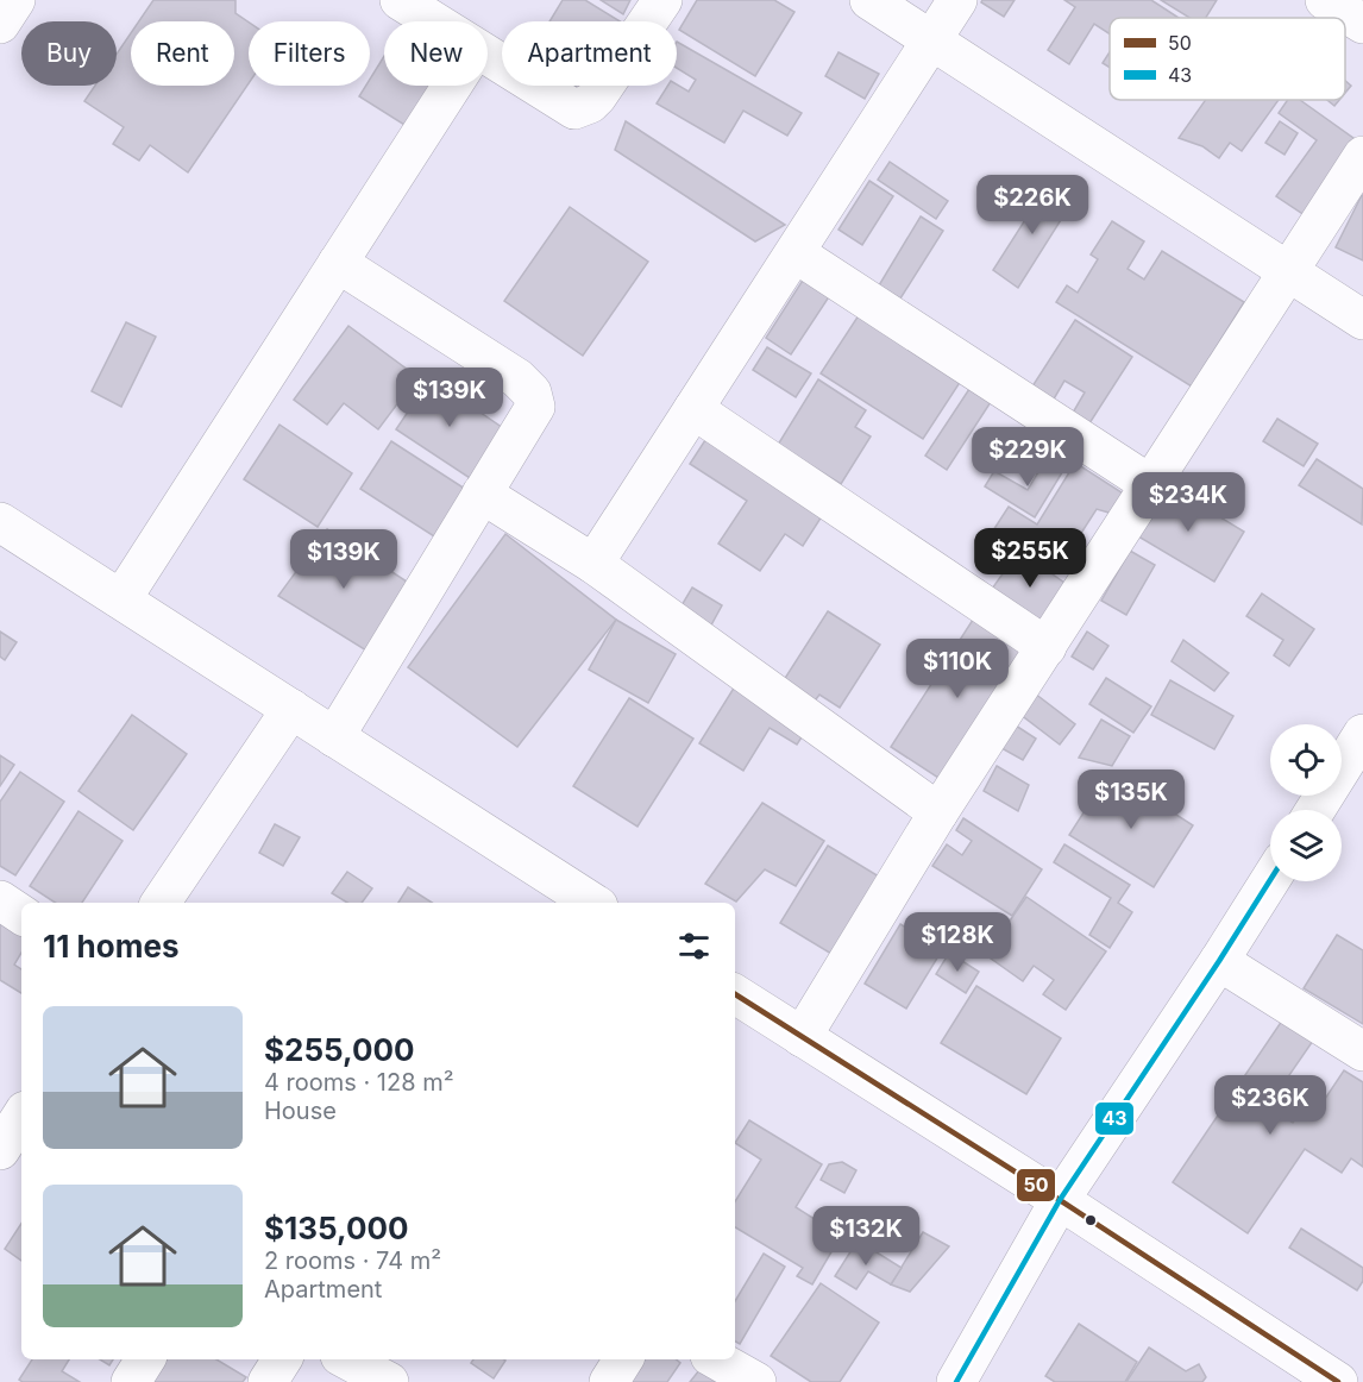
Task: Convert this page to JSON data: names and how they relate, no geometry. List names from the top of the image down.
{
  "lines": ["transit line 43", "transit line 50"],
  "legend": ["50", "43"],
  "page": {
    "chip": [
      "Buy",
      "Rent",
      "Filters",
      "New",
      "Apartment"
    ],
    "price": [
      "$226K",
      "$139K",
      "$229K",
      "$234K",
      "$255K",
      "$139K",
      "$110K",
      "$135K",
      "$128K",
      "$236K",
      "$132K"
    ],
    "heading": "11 homes",
    "list": [
      {
        "name": "$255,000",
        "note": "4 rooms · 128 m² · House"
      },
      {
        "name": "$135,000",
        "note": "2 rooms · 74 m² · Apartment"
      }
    ]
  }
}
